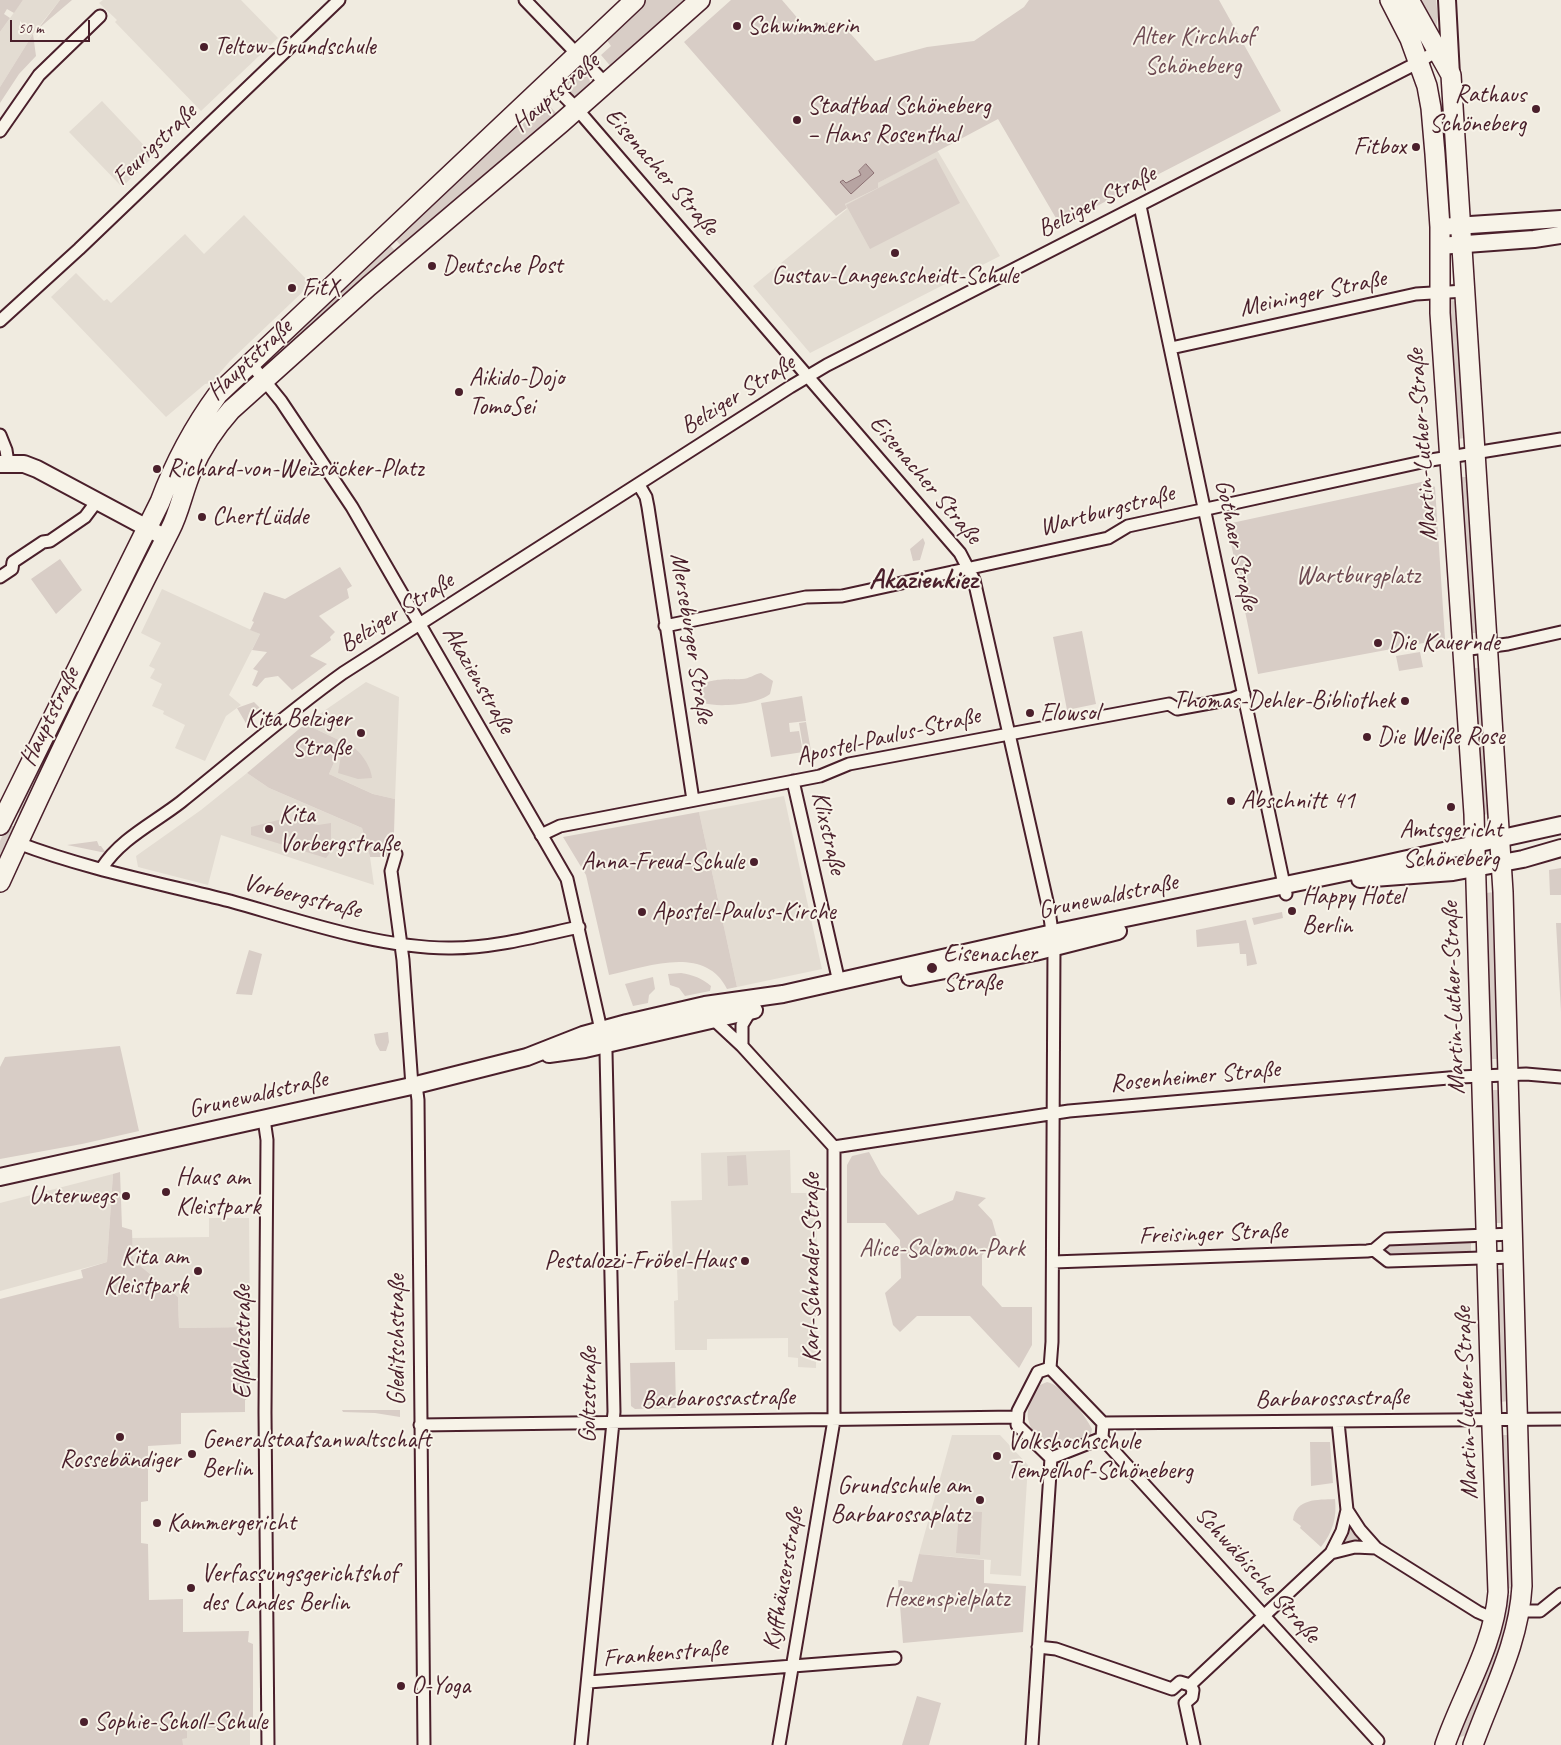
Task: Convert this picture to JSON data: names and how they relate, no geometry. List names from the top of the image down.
{
  "streets": {
    "main road": ["Hauptstraße", "Martin-Luther-Straße", "Grunewaldstraße"],
    "street": [
      "Feurigstraße",
      "Eisenacher Straße",
      "Belziger Straße",
      "Meininger Straße",
      "Wartburgstraße",
      "Gothaer Straße",
      "Merseburger Straße",
      "Akazienstraße",
      "Apostel-Paulus-Straße",
      "Klixstraße",
      "Vorbergstraße",
      "Rosenheimer Straße",
      "Freisinger Straße",
      "Karl-Schrader-Straße",
      "Gleditschstraße",
      "Elßholzstraße",
      "Goltzstraße",
      "Barbarossastraße",
      "Schwäbische Straße",
      "Kyffhäuserstraße",
      "Frankenstraße"
    ]
  },
  "crossings": [
    ["Hauptstraße", "Eisenacher Straße"],
    ["Hauptstraße", "Akazienstraße"],
    ["Hauptstraße", "Vorbergstraße"],
    ["Eisenacher Straße", "Belziger Straße"],
    ["Eisenacher Straße", "Wartburgstraße"],
    ["Eisenacher Straße", "Apostel-Paulus-Straße"],
    ["Eisenacher Straße", "Grunewaldstraße"],
    ["Eisenacher Straße", "Rosenheimer Straße"],
    ["Eisenacher Straße", "Freisinger Straße"],
    ["Belziger Straße", "Martin-Luther-Straße"],
    ["Belziger Straße", "Gothaer Straße"],
    ["Belziger Straße", "Merseburger Straße"],
    ["Belziger Straße", "Akazienstraße"],
    ["Belziger Straße", "Vorbergstraße"],
    ["Meininger Straße", "Martin-Luther-Straße"],
    ["Meininger Straße", "Gothaer Straße"],
    ["Martin-Luther-Straße", "Wartburgstraße"],
    ["Martin-Luther-Straße", "Grunewaldstraße"],
    ["Martin-Luther-Straße", "Rosenheimer Straße"],
    ["Martin-Luther-Straße", "Freisinger Straße"],
    ["Martin-Luther-Straße", "Barbarossastraße"],
    ["Wartburgstraße", "Gothaer Straße"],
    ["Wartburgstraße", "Merseburger Straße"],
    ["Gothaer Straße", "Apostel-Paulus-Straße"],
    ["Gothaer Straße", "Grunewaldstraße"],
    ["Merseburger Straße", "Apostel-Paulus-Straße"],
    ["Akazienstraße", "Apostel-Paulus-Straße"],
    ["Akazienstraße", "Vorbergstraße"],
    ["Akazienstraße", "Grunewaldstraße"],
    ["Akazienstraße", "Goltzstraße"],
    ["Apostel-Paulus-Straße", "Klixstraße"],
    ["Klixstraße", "Grunewaldstraße"],
    ["Vorbergstraße", "Gleditschstraße"],
    ["Grunewaldstraße", "Gleditschstraße"],
    ["Grunewaldstraße", "Elßholzstraße"],
    ["Grunewaldstraße", "Goltzstraße"],
    ["Rosenheimer Straße", "Karl-Schrader-Straße"],
    ["Karl-Schrader-Straße", "Barbarossastraße"],
    ["Karl-Schrader-Straße", "Kyffhäuserstraße"],
    ["Gleditschstraße", "Barbarossastraße"],
    ["Goltzstraße", "Barbarossastraße"],
    ["Goltzstraße", "Frankenstraße"],
    ["Barbarossastraße", "Kyffhäuserstraße"],
    ["Kyffhäuserstraße", "Frankenstraße"]
  ],
  "districts": ["Akazienkiez"],
  "parks": [
    "Alter Kirchhof Schöneberg",
    "Wartburgplatz",
    "Alice-Salomon-Park",
    "Hexenspielplatz"
  ],
  "places": [
    "Schwimmerin",
    "Teltow-Grundschule",
    "Rathaus Schöneberg",
    "Stadtbad Schöneberg – Hans Rosenthal",
    "Fitbox",
    "Gustav-Langenscheidt-Schule",
    "Deutsche Post",
    "FitX",
    "Aikido-Dojo TomoSei",
    "Richard-von-Weizsäcker-Platz",
    "ChertLüdde",
    "Die Kauernde",
    "Thomas-Dehler-Bibliothek",
    "Flowsol",
    "Kita Belziger Straße",
    "Die Weiße Rose",
    "Abschnitt 41",
    "Amtsgericht Schöneberg",
    "Kita Vorbergstraße",
    "Anna-Freud-Schule",
    "Happy Hotel Berlin",
    "Apostel-Paulus-Kirche",
    "Eisenacher Straße",
    "Haus am Kleistpark",
    "Unterwegs",
    "Pestalozzi-Fröbel-Haus",
    "Kita am Kleistpark",
    "Rossebändiger",
    "Generalstaatsanwaltschaft Berlin",
    "Volkshochschule Tempelhof-Schöneberg",
    "Grundschule am Barbarossaplatz",
    "Kammergericht",
    "Verfassungsgerichtshof des Landes Berlin",
    "O-Yoga",
    "Sophie-Scholl-Schule"
  ],
  "scale_bar": "50 m"
}
